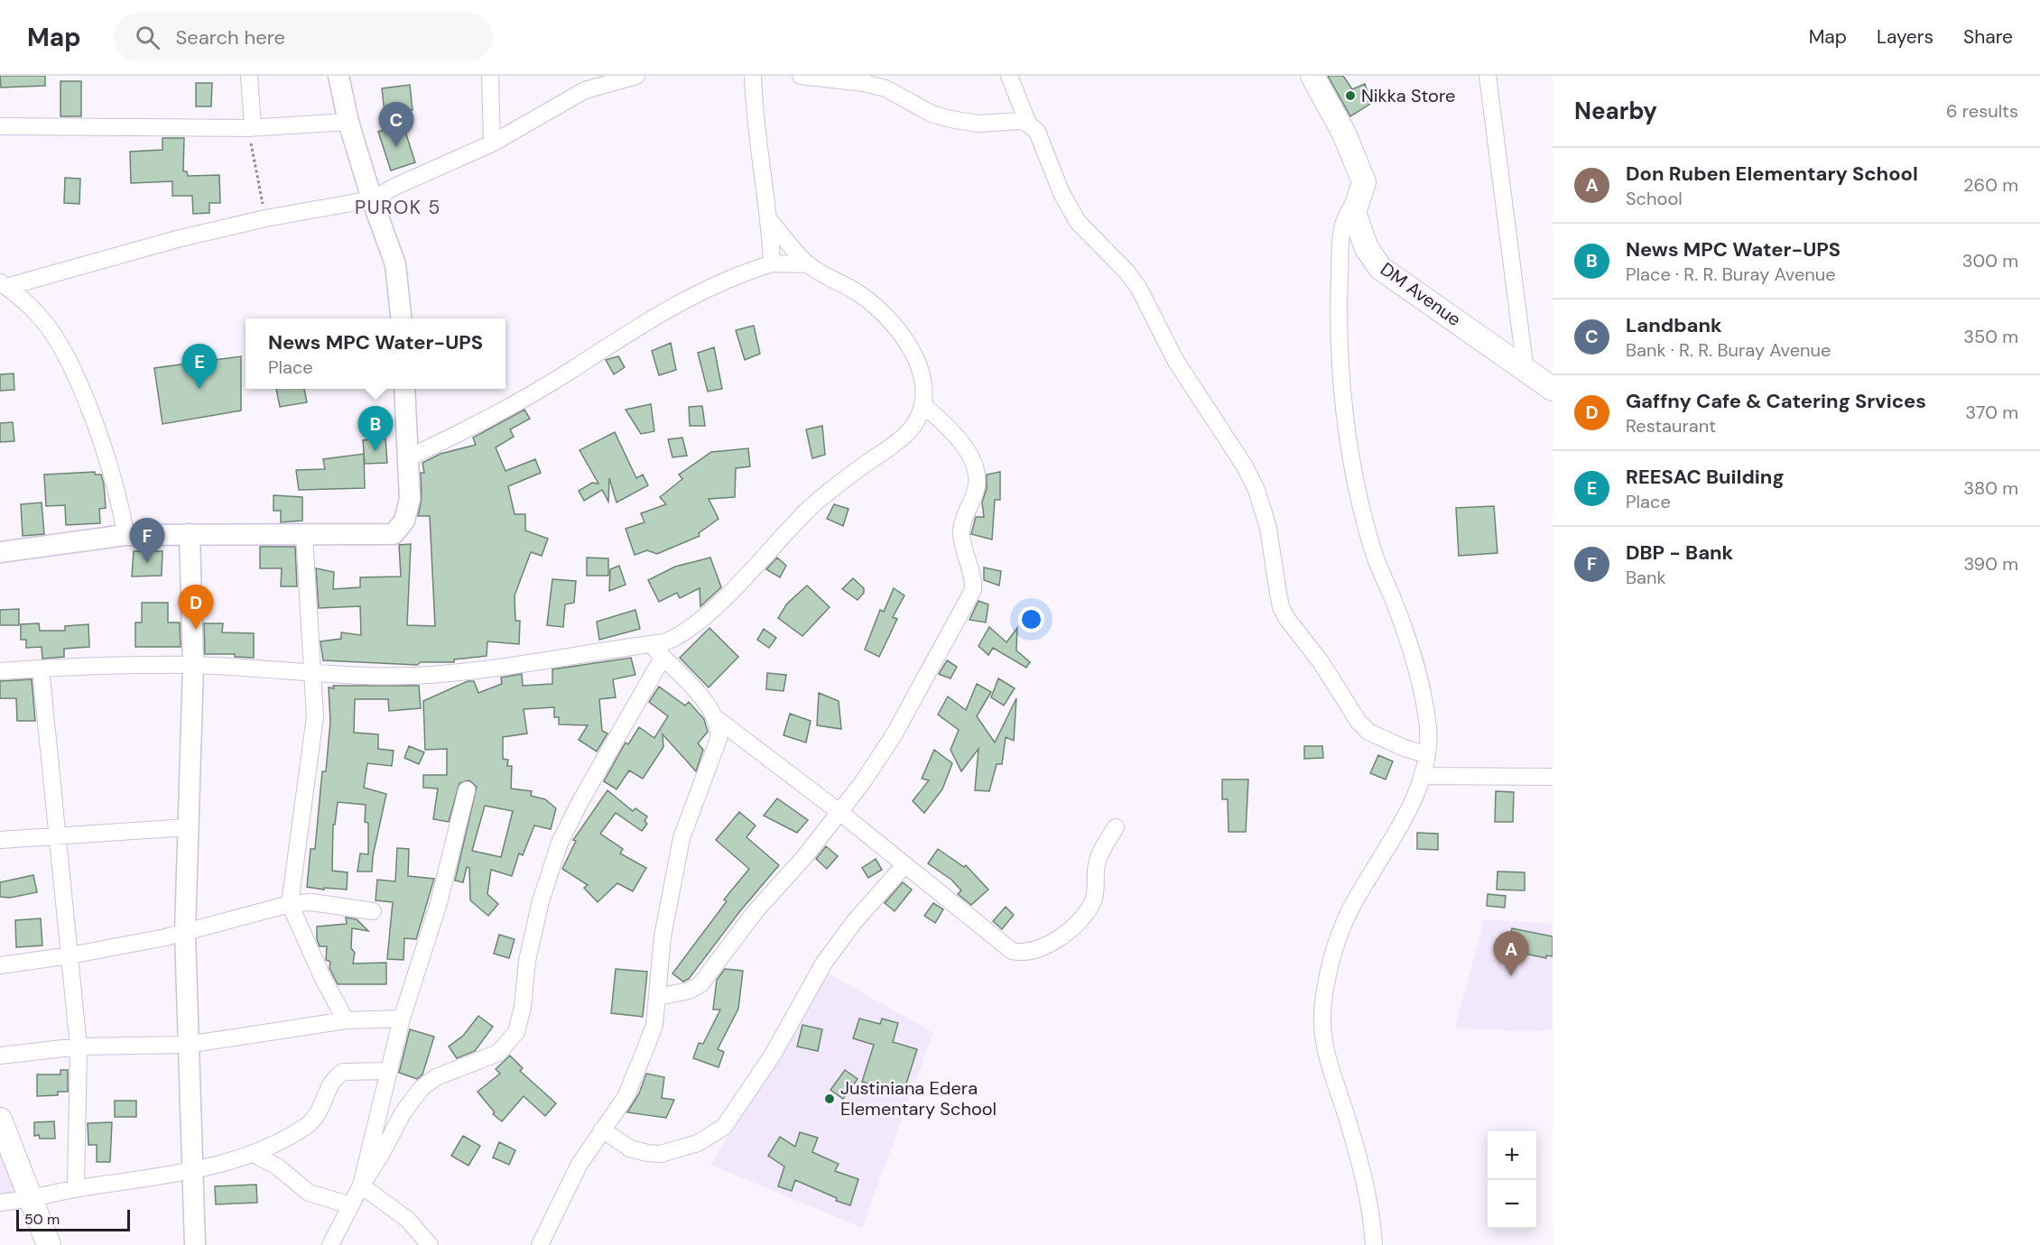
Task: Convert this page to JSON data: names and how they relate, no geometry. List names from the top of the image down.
{
  "streets": {
    "main road": ["DM Avenue"]
  },
  "districts": ["PUROK 5"],
  "places": ["Nikka Store", "Justiniana Edera Elementary School"],
  "scale_bar": "50 m",
  "page": {
    "header": "Map",
    "search": "Search here",
    "nav": ["Map", "Layers", "Share"],
    "heading": ["Nearby", "6 results"],
    "pins": [
      "C",
      "E",
      "B",
      "F",
      "D",
      "A"
    ],
    "list": [
      {
        "mark": "A",
        "name": "Don Ruben Elementary School",
        "note": "School",
        "value": "260 m"
      },
      {
        "mark": "B",
        "name": "News MPC Water-UPS",
        "note": "Place · R. R. Buray Avenue",
        "value": "300 m"
      },
      {
        "mark": "C",
        "name": "Landbank",
        "note": "Bank · R. R. Buray Avenue",
        "value": "350 m"
      },
      {
        "mark": "D",
        "name": "Gaffny Cafe & Catering Srvices",
        "note": "Restaurant",
        "value": "370 m"
      },
      {
        "mark": "E",
        "name": "REESAC Building",
        "note": "Place",
        "value": "380 m"
      },
      {
        "mark": "F",
        "name": "DBP - Bank",
        "note": "Bank",
        "value": "390 m"
      }
    ],
    "popup": ["News MPC Water-UPS", "Place"],
    "map_buttons": ["+", "−"],
    "scale": "50 m"
  }
}
